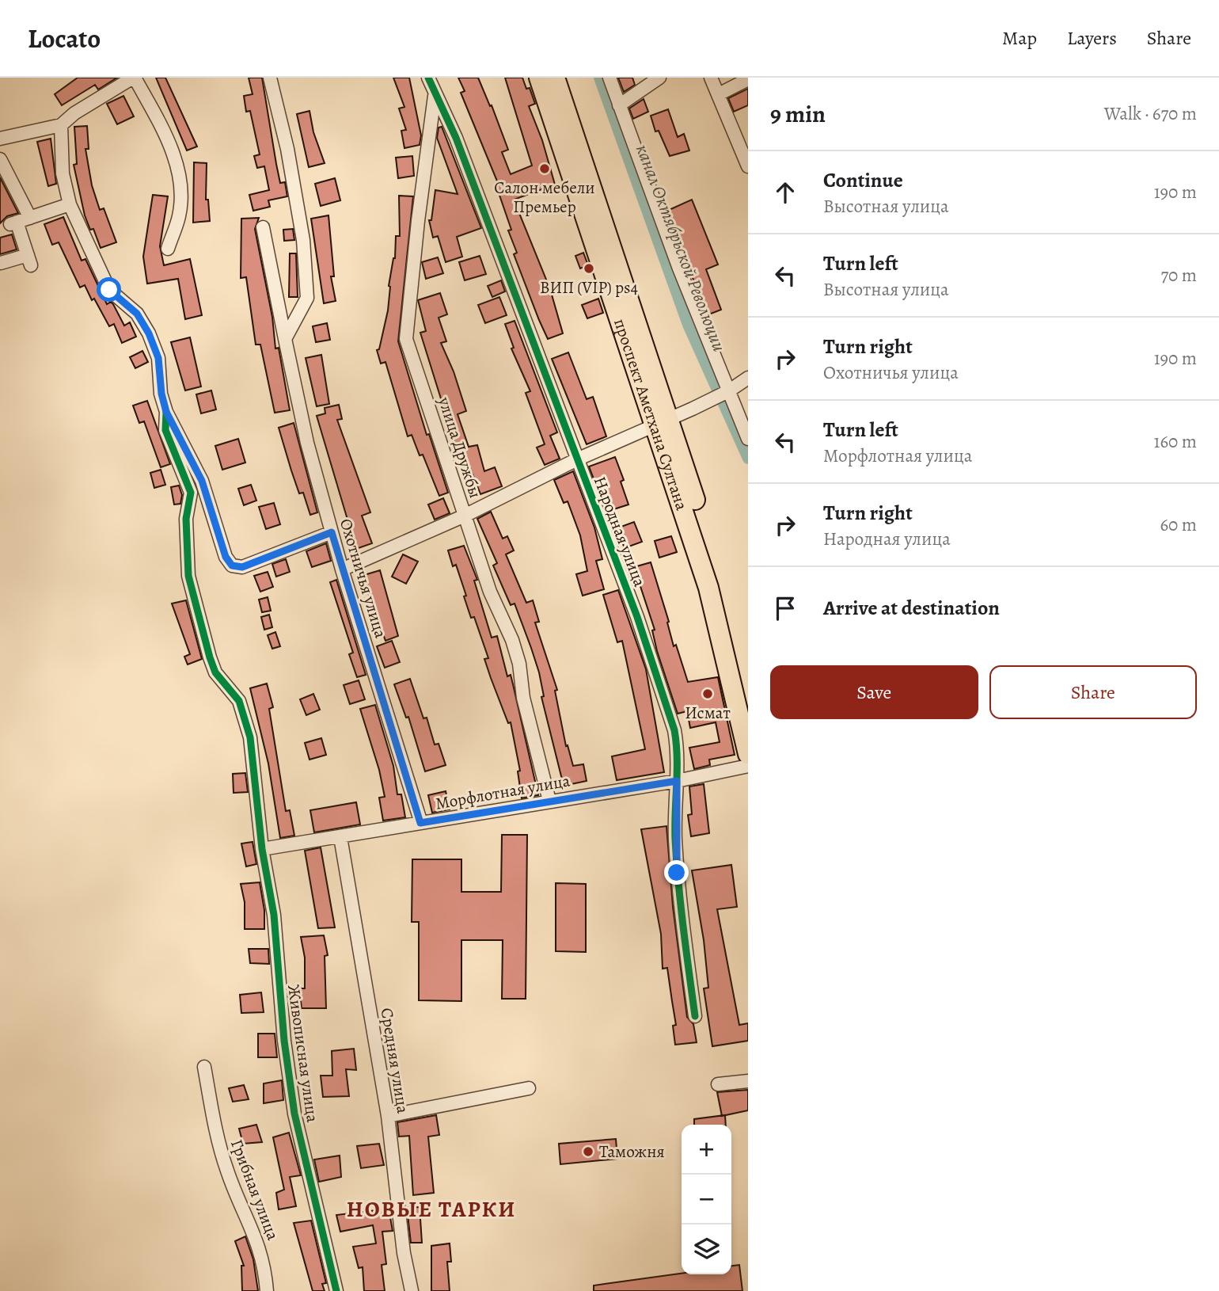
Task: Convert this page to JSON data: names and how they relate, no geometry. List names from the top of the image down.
{
  "streets": {
    "main road": ["проспект Аметхана Султана"],
    "street": [
      "улица Дружбы",
      "Народная улица",
      "Охотничья улица",
      "Морфлотная улица",
      "Живописная улица",
      "Средняя улица",
      "Грибная улица"
    ]
  },
  "crossings": [
    ["улица Дружбы", "Народная улица"],
    ["улица Дружбы", "Морфлотная улица"],
    ["Народная улица", "Морфлотная улица"],
    ["Охотничья улица", "Морфлотная улица"],
    ["Морфлотная улица", "Живописная улица"],
    ["Морфлотная улица", "Средняя улица"]
  ],
  "districts": ["НОВЫЕ ТАРКИ"],
  "water": ["канал Октябрьской Революции"],
  "places": [
    "Салон мебели Премьер",
    "ВИП (VIP) ps4",
    "Исмат",
    "Таможня"
  ],
  "page": {
    "header": "Locato",
    "nav": ["Map", "Layers", "Share"],
    "heading": ["9 min", "Walk · 670 m"],
    "list": [
      ["Continue", "Высотная улица", "190 m"],
      ["Turn left", "Высотная улица", "70 m"],
      ["Turn right", "Охотничья улица", "190 m"],
      ["Turn left", "Морфлотная улица", "160 m"],
      ["Turn right", "Народная улица", "60 m"],
      "Arrive at destination"
    ],
    "buttons": ["Save", "Share"],
    "map_buttons": ["+", "−"]
  }
}
